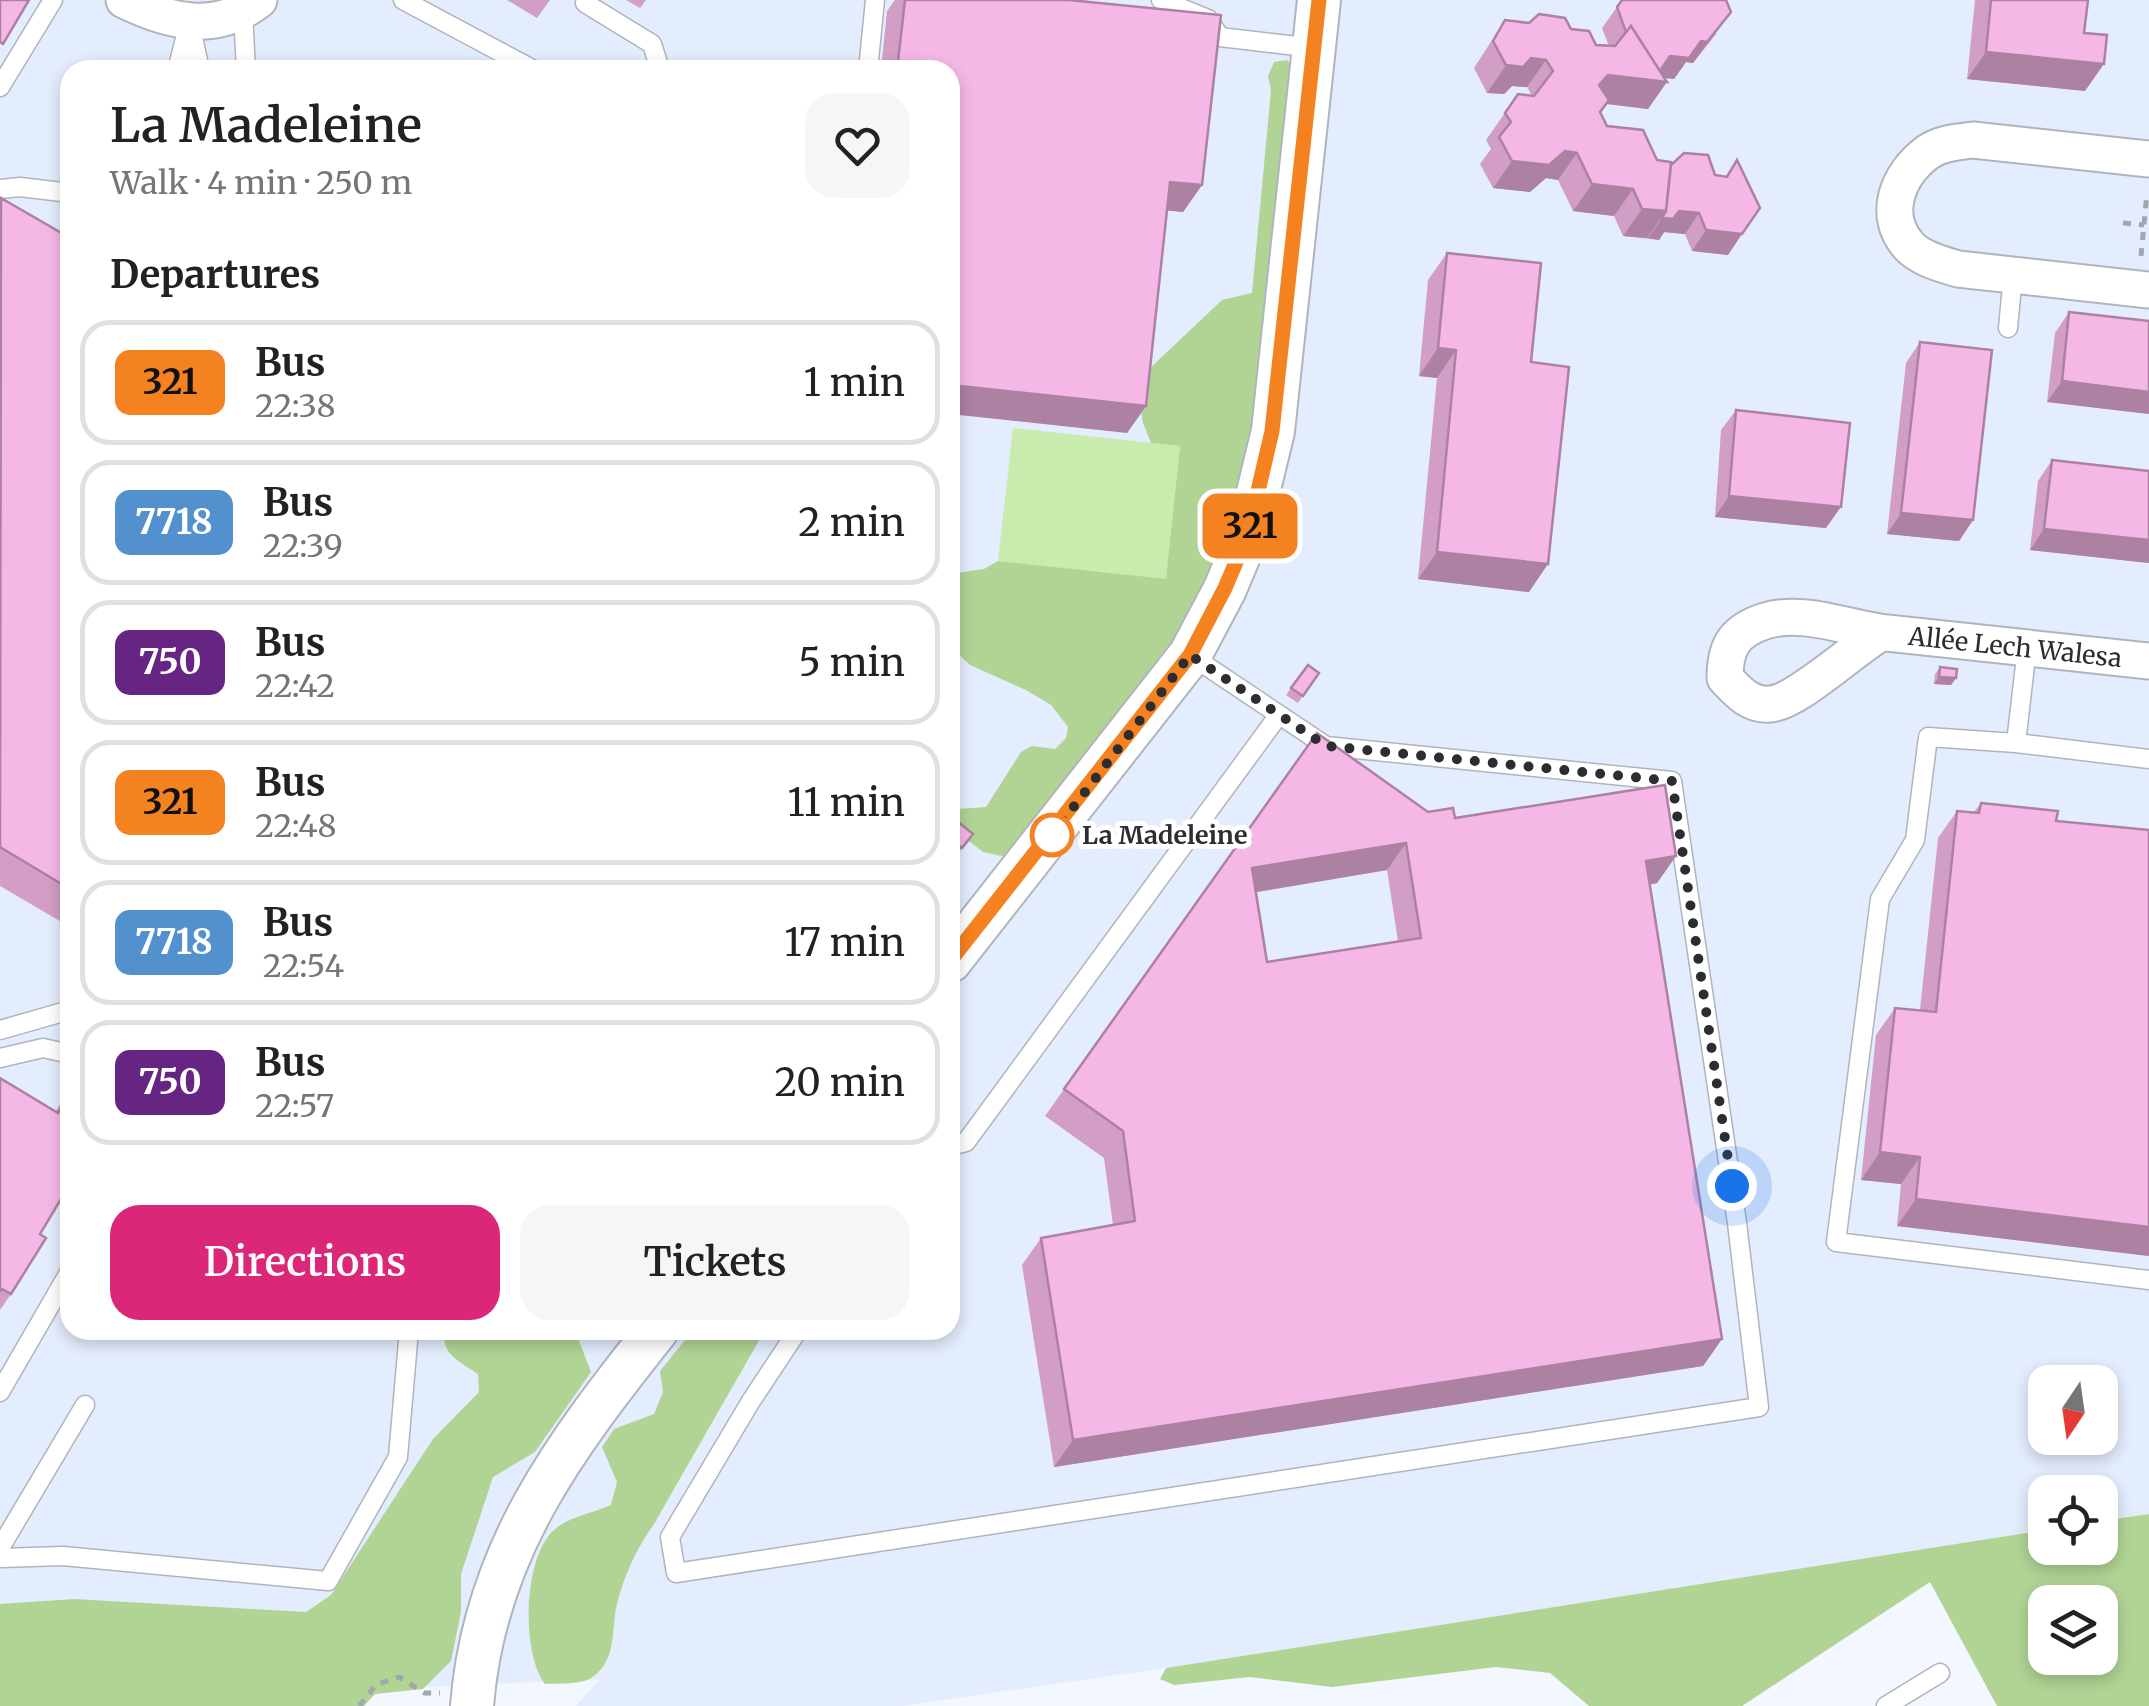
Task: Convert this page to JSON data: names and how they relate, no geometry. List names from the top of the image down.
{
  "streets": {
    "street": ["Allée Lech Walesa"]
  },
  "places": ["La Madeleine"],
  "lines": ["bus line 321"],
  "north": "bottom",
  "page": {
    "on_map": "321",
    "heading": [
      ["La Madeleine", "Walk · 4 min · 250 m"],
      "Departures"
    ],
    "list": [
      {
        "mark": "321",
        "name": "Bus",
        "note": "22:38",
        "value": "1 min"
      },
      {
        "mark": "7718",
        "name": "Bus",
        "note": "22:39",
        "value": "2 min"
      },
      {
        "mark": "750",
        "name": "Bus",
        "note": "22:42",
        "value": "5 min"
      },
      {
        "mark": "321",
        "name": "Bus",
        "note": "22:48",
        "value": "11 min"
      },
      {
        "mark": "7718",
        "name": "Bus",
        "note": "22:54",
        "value": "17 min"
      },
      {
        "mark": "750",
        "name": "Bus",
        "note": "22:57",
        "value": "20 min"
      }
    ],
    "buttons": ["Directions", "Tickets"]
  }
}
